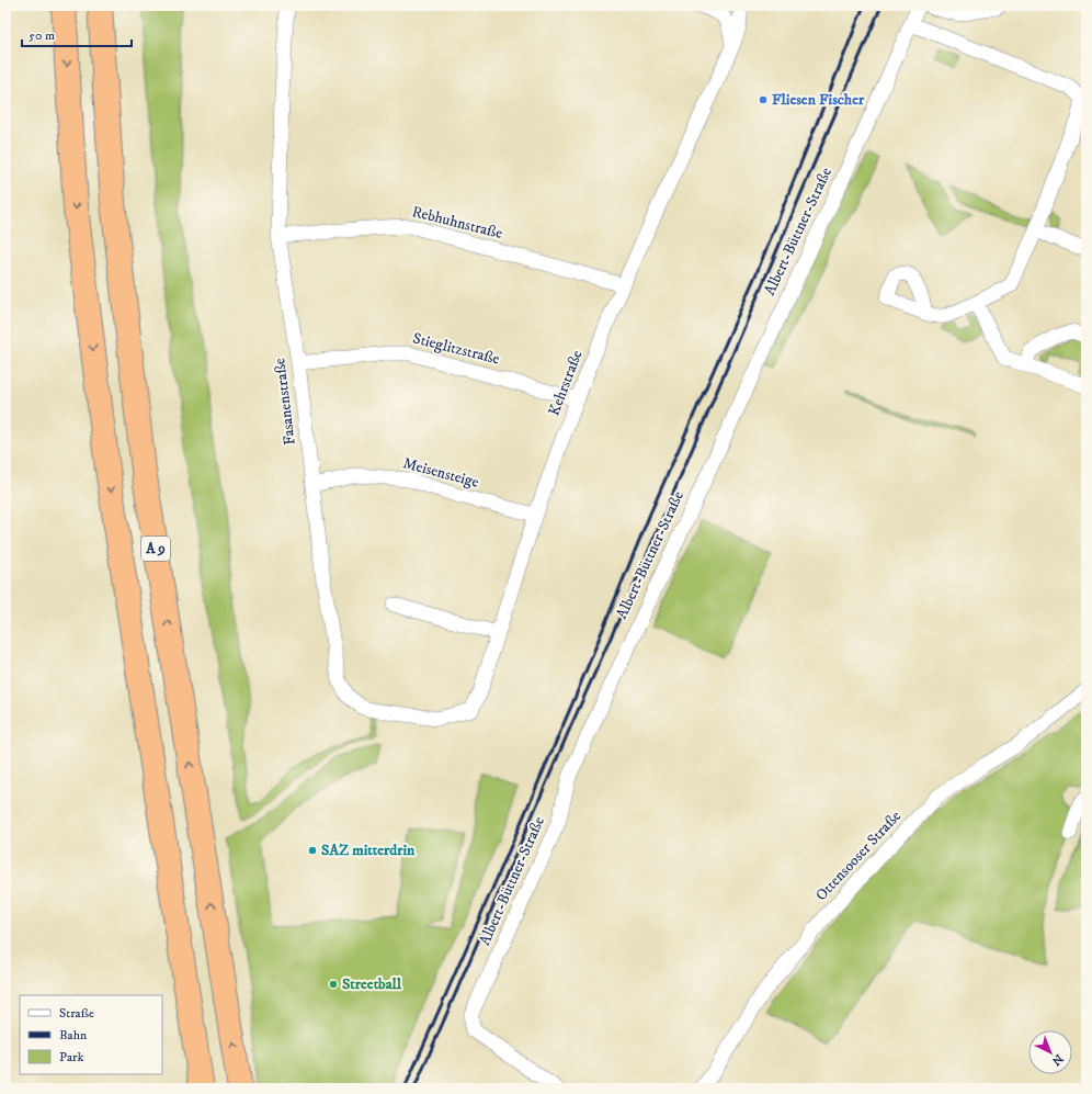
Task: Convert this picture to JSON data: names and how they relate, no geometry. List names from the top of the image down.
{
  "streets": {
    "highway": ["A 9"],
    "street": [
      "Rebhuhnstraße",
      "Albert-Büttner-Straße",
      "Stieglitzstraße",
      "Kehrstraße",
      "Fasanenstraße",
      "Meisensteige",
      "Ottensooser Straße"
    ]
  },
  "crossings": [
    ["Rebhuhnstraße", "Kehrstraße"],
    ["Rebhuhnstraße", "Fasanenstraße"],
    ["Stieglitzstraße", "Kehrstraße"],
    ["Stieglitzstraße", "Fasanenstraße"],
    ["Kehrstraße", "Fasanenstraße"],
    ["Kehrstraße", "Meisensteige"],
    ["Fasanenstraße", "Meisensteige"]
  ],
  "places": ["Fliesen Fischer", "SAZ mitterdrin", "Streetball"],
  "legend": ["Straße", "Bahn", "Park"],
  "scale_bar": "50 m",
  "north": "bottom right"
}
